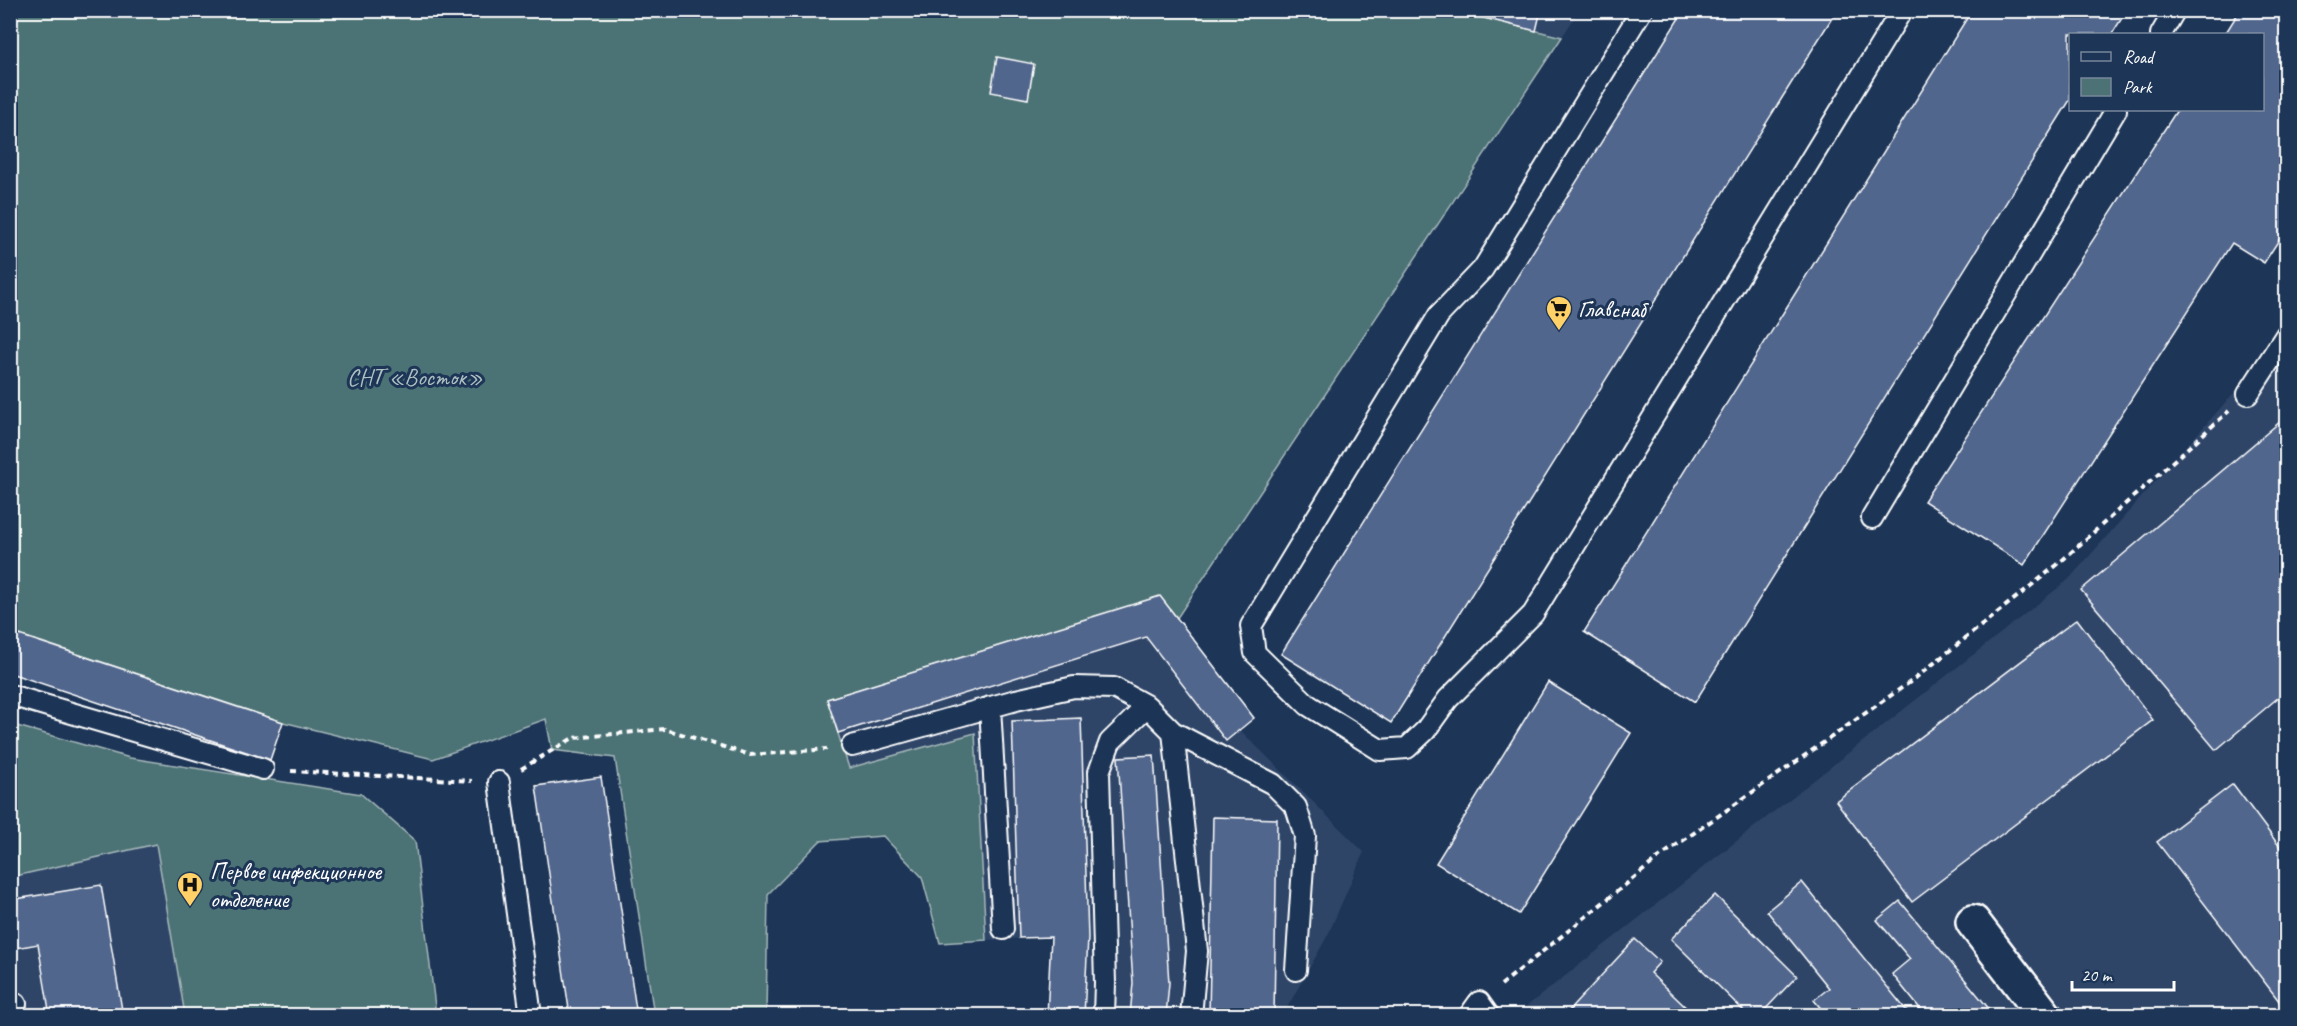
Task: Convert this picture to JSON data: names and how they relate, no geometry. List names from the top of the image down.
{
  "parks": ["СНТ «Восток»"],
  "places": {
    "supermarket": ["Главснаб"],
    "hospital": ["Первое инфекционное отделение"]
  },
  "legend": ["Road", "Park"],
  "scale_bar": "20 m"
}
